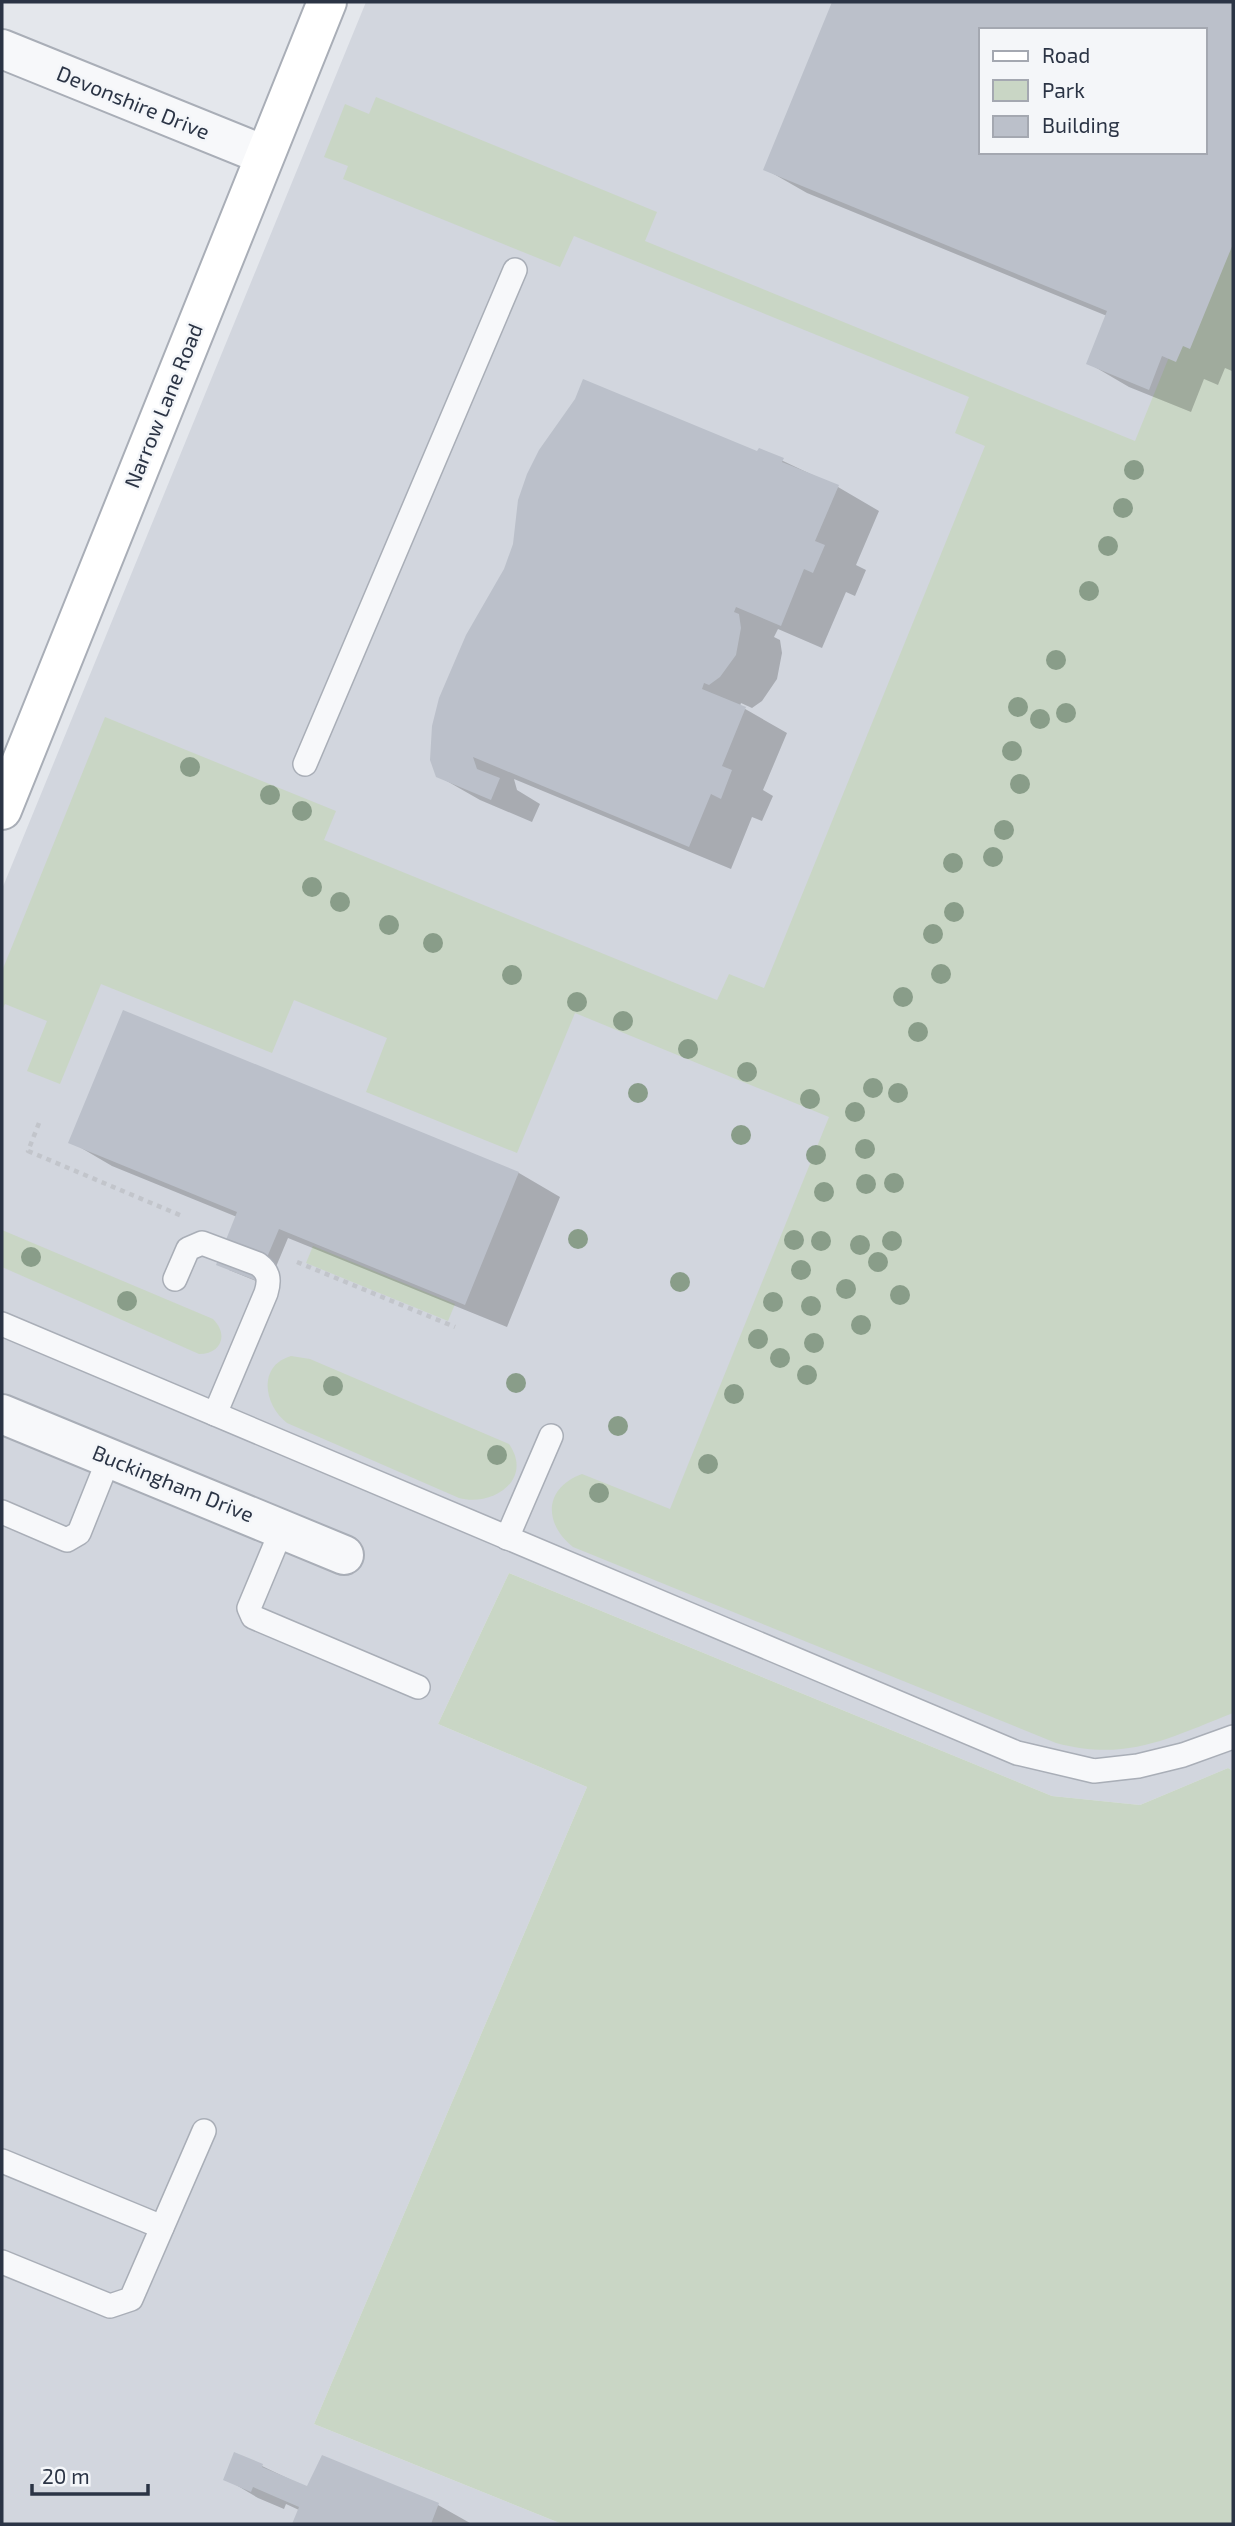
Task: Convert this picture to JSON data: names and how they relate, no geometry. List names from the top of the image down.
{
  "streets": {
    "street": ["Devonshire Drive", "Narrow Lane Road", "Buckingham Drive"]
  },
  "crossings": [
    ["Devonshire Drive", "Narrow Lane Road"]
  ],
  "legend": ["Road", "Park", "Building"],
  "scale_bar": "20 m"
}
